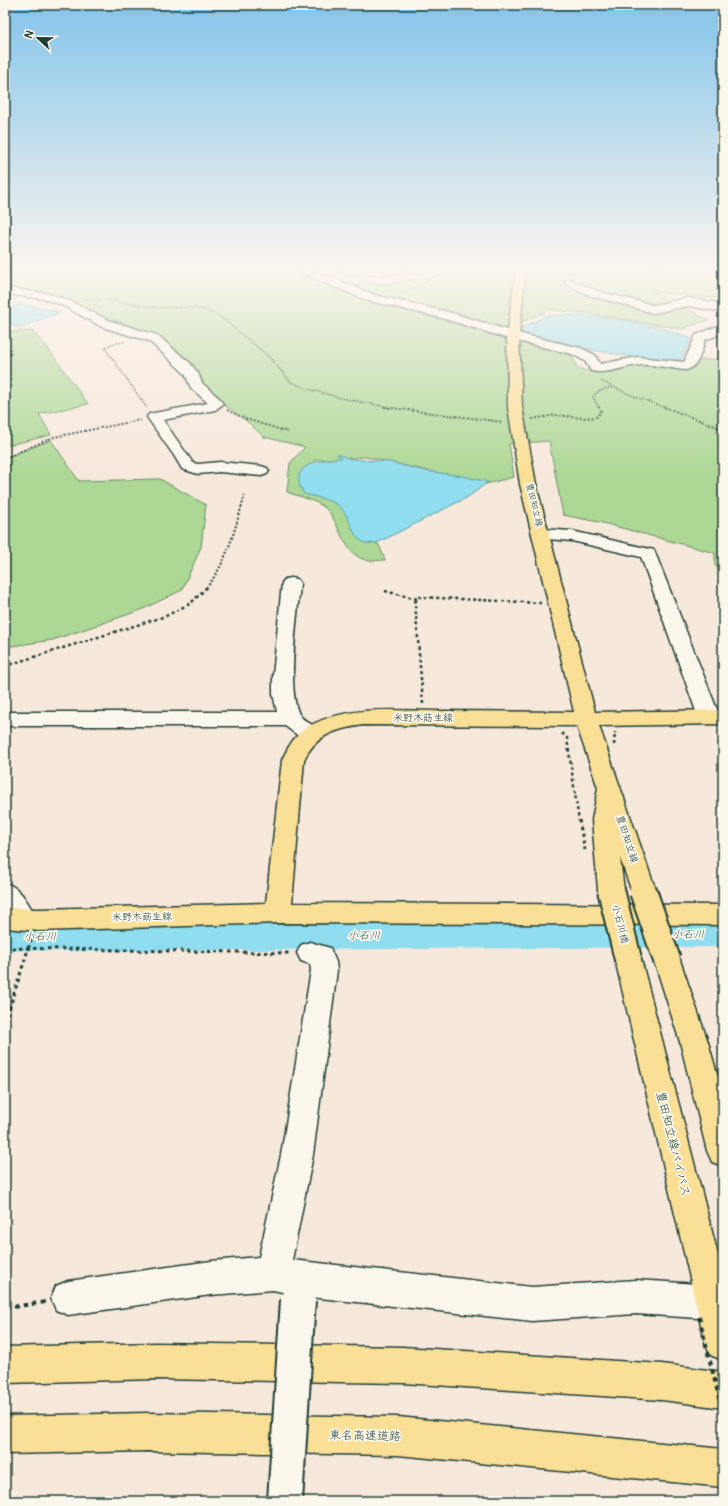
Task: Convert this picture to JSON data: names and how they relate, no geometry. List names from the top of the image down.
{
  "streets": {
    "main road": [
      "豊田知立線",
      "米野木莇生線",
      "小石川橋",
      "豊田知立線バイパス",
      "東名高速道路"
    ]
  },
  "crossings": [
    ["豊田知立線", "米野木莇生線"],
    ["豊田知立線", "小石川橋"],
    ["小石川橋", "豊田知立線バイパス"]
  ],
  "water": ["小石川"],
  "north": "left"
}
